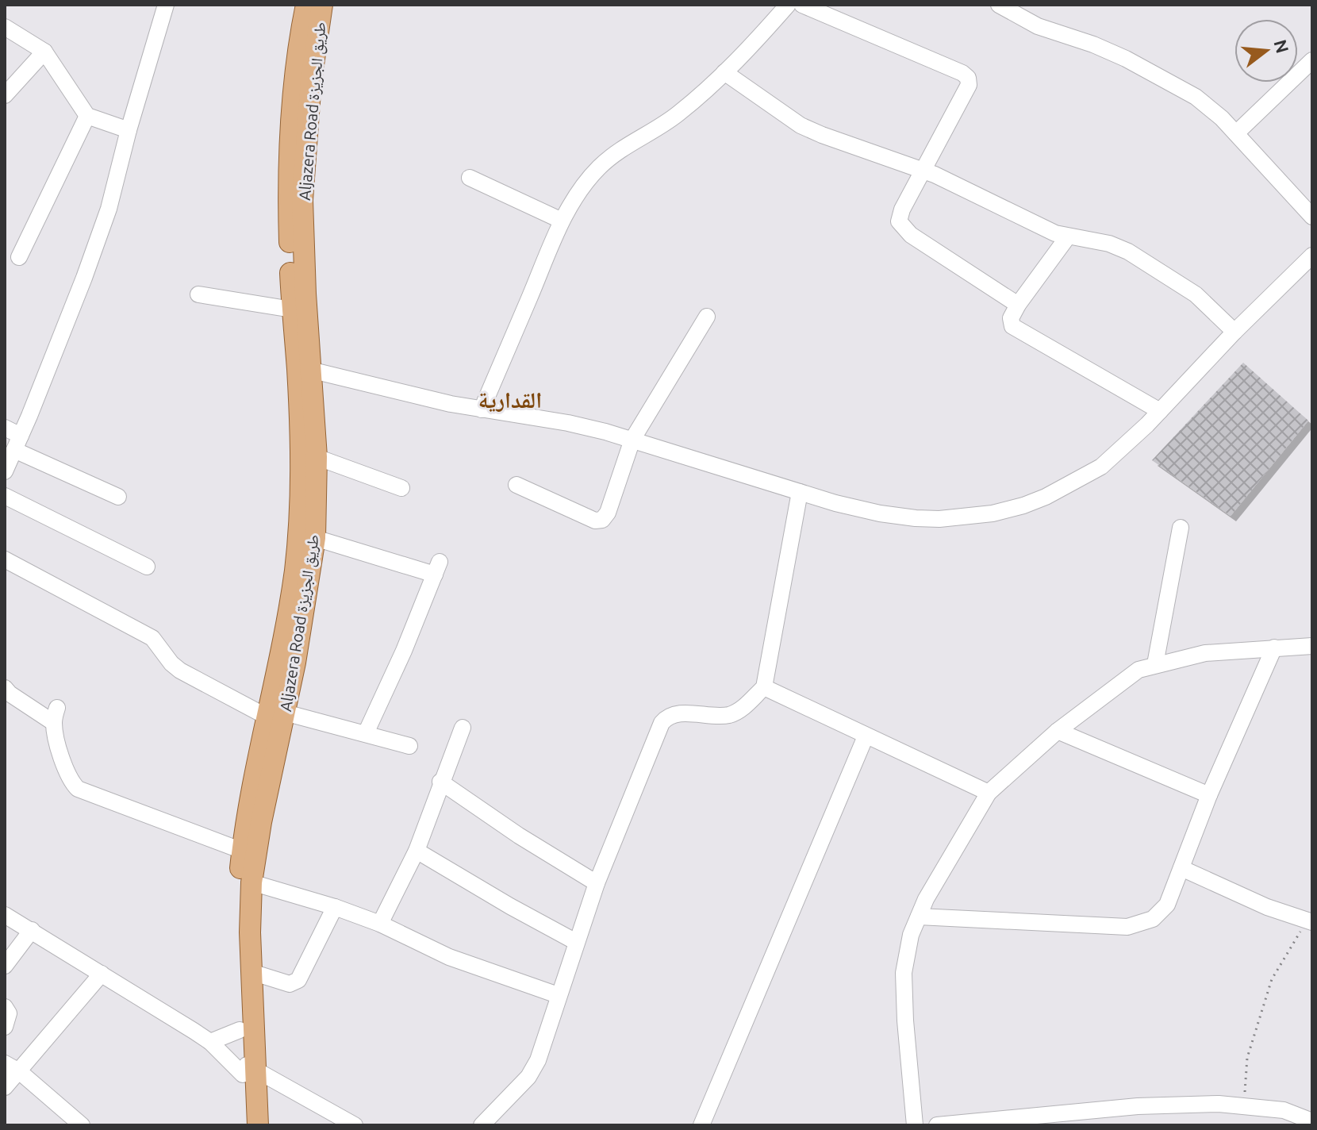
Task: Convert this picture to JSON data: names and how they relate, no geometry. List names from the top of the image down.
{
  "streets": {
    "main road": ["Aljazera Road طريق الجزيزة"]
  },
  "districts": ["القدارية"],
  "north": "right"
}
